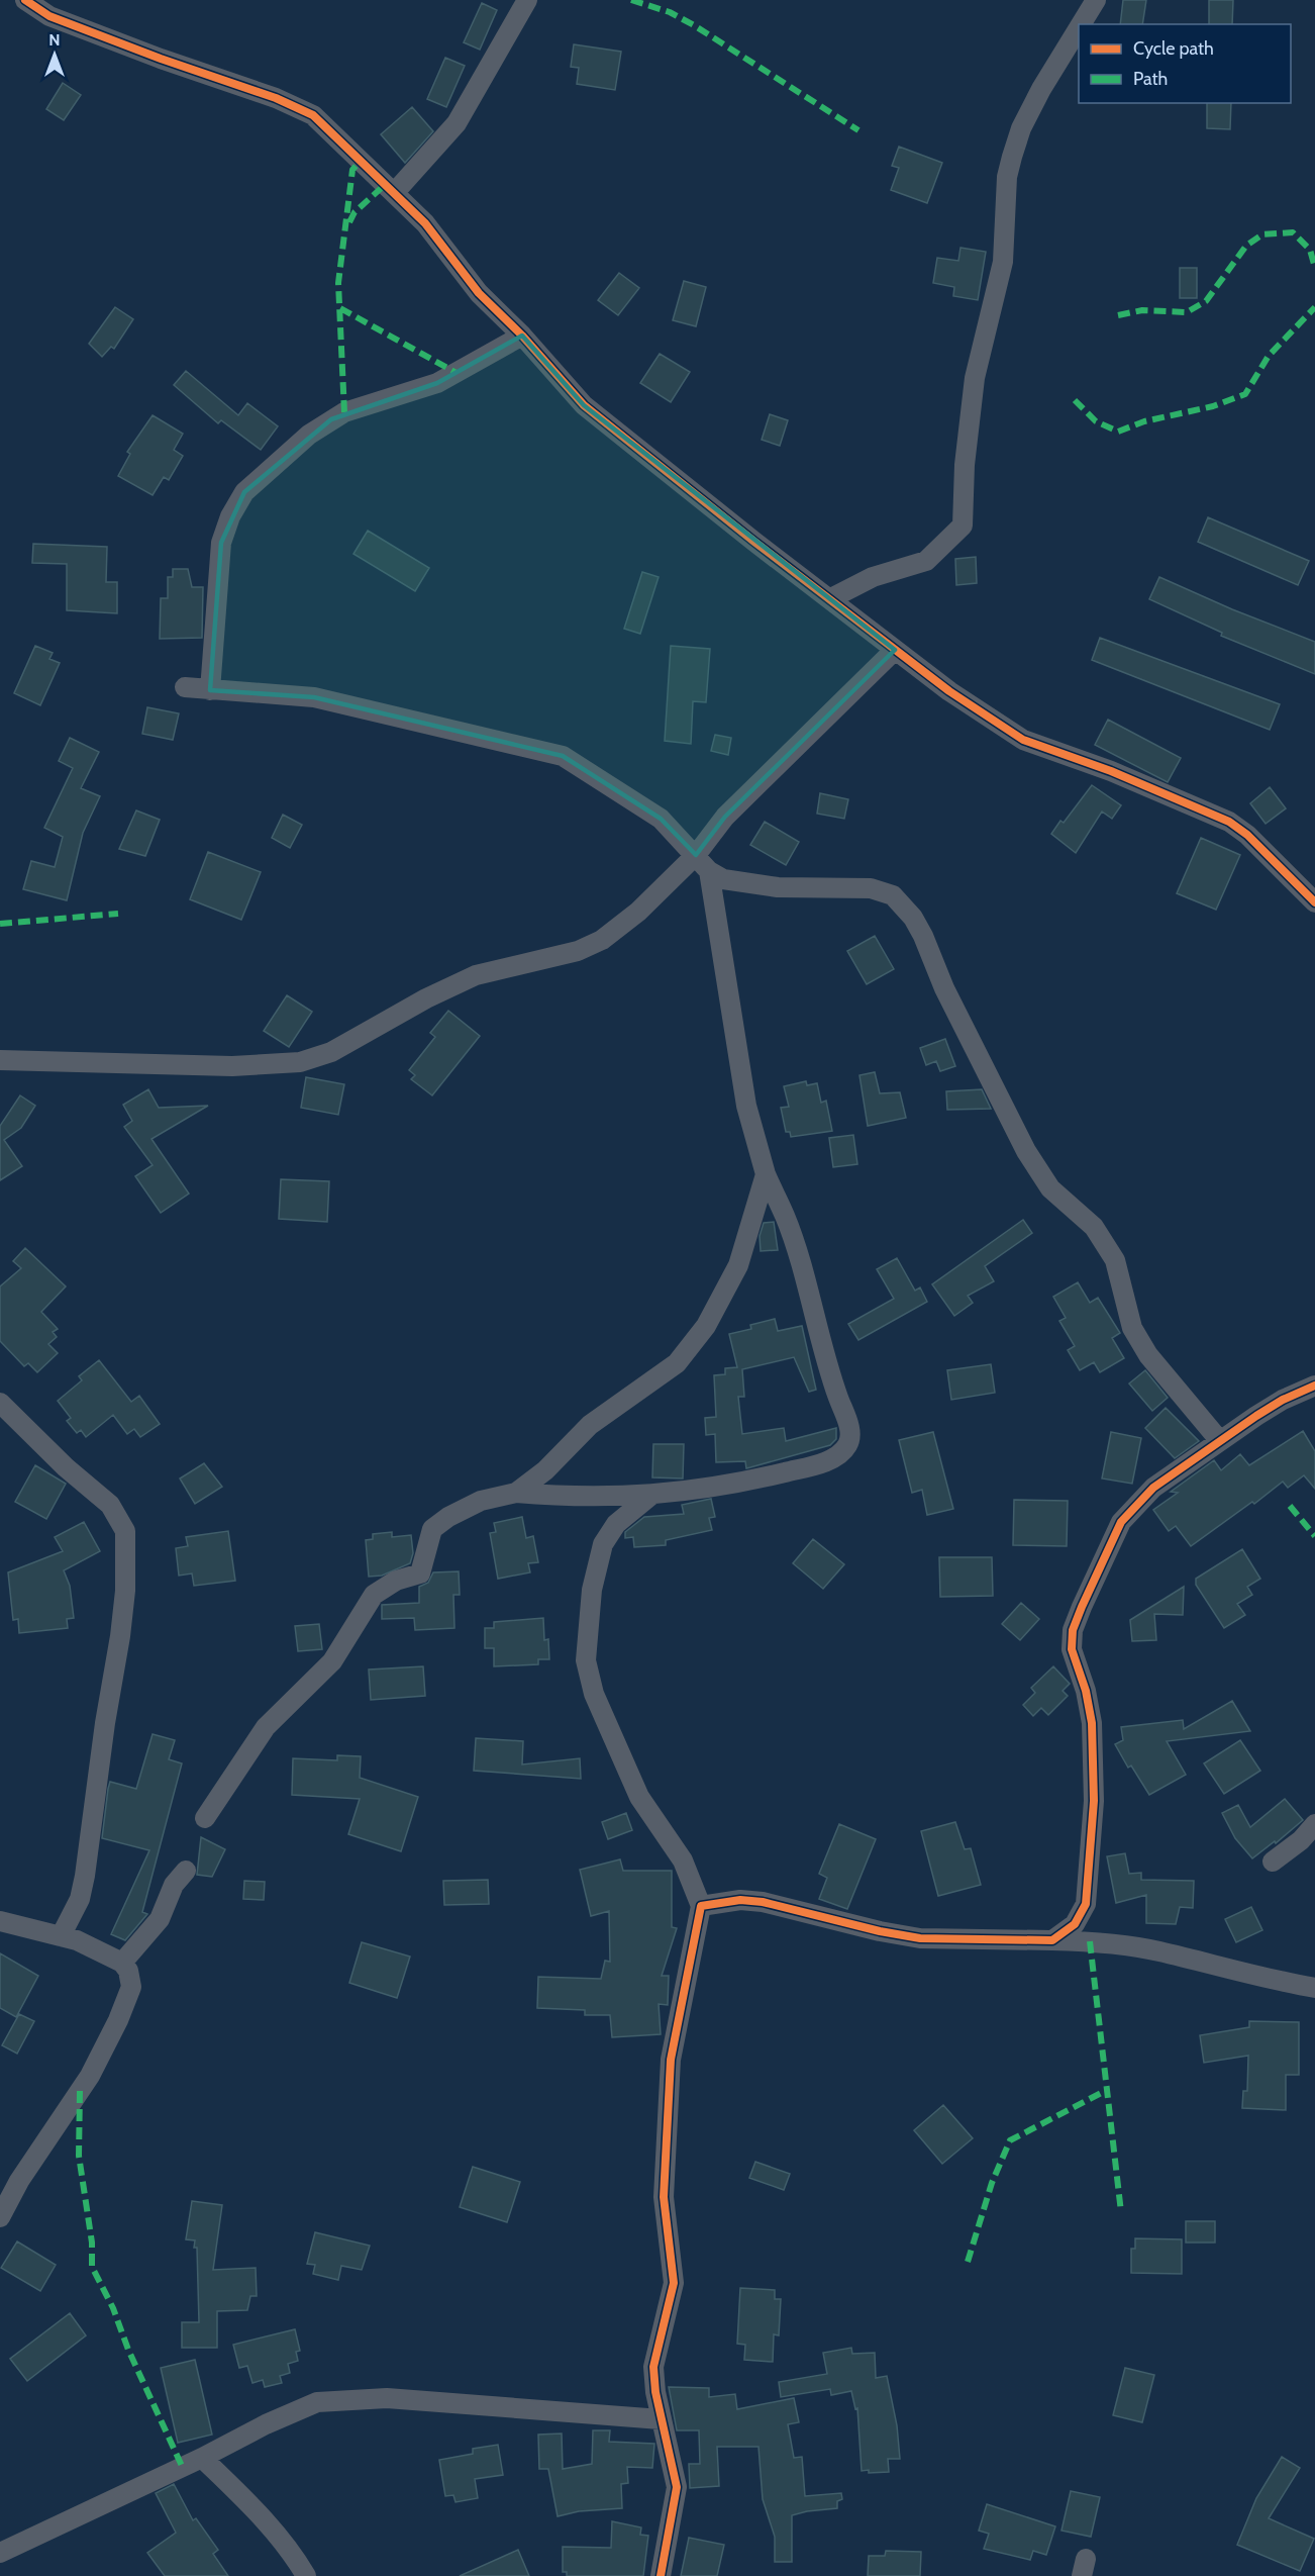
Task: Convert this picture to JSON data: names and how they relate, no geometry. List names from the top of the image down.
{
  "legend": ["Cycle path", "Path"],
  "north": "top"
}
